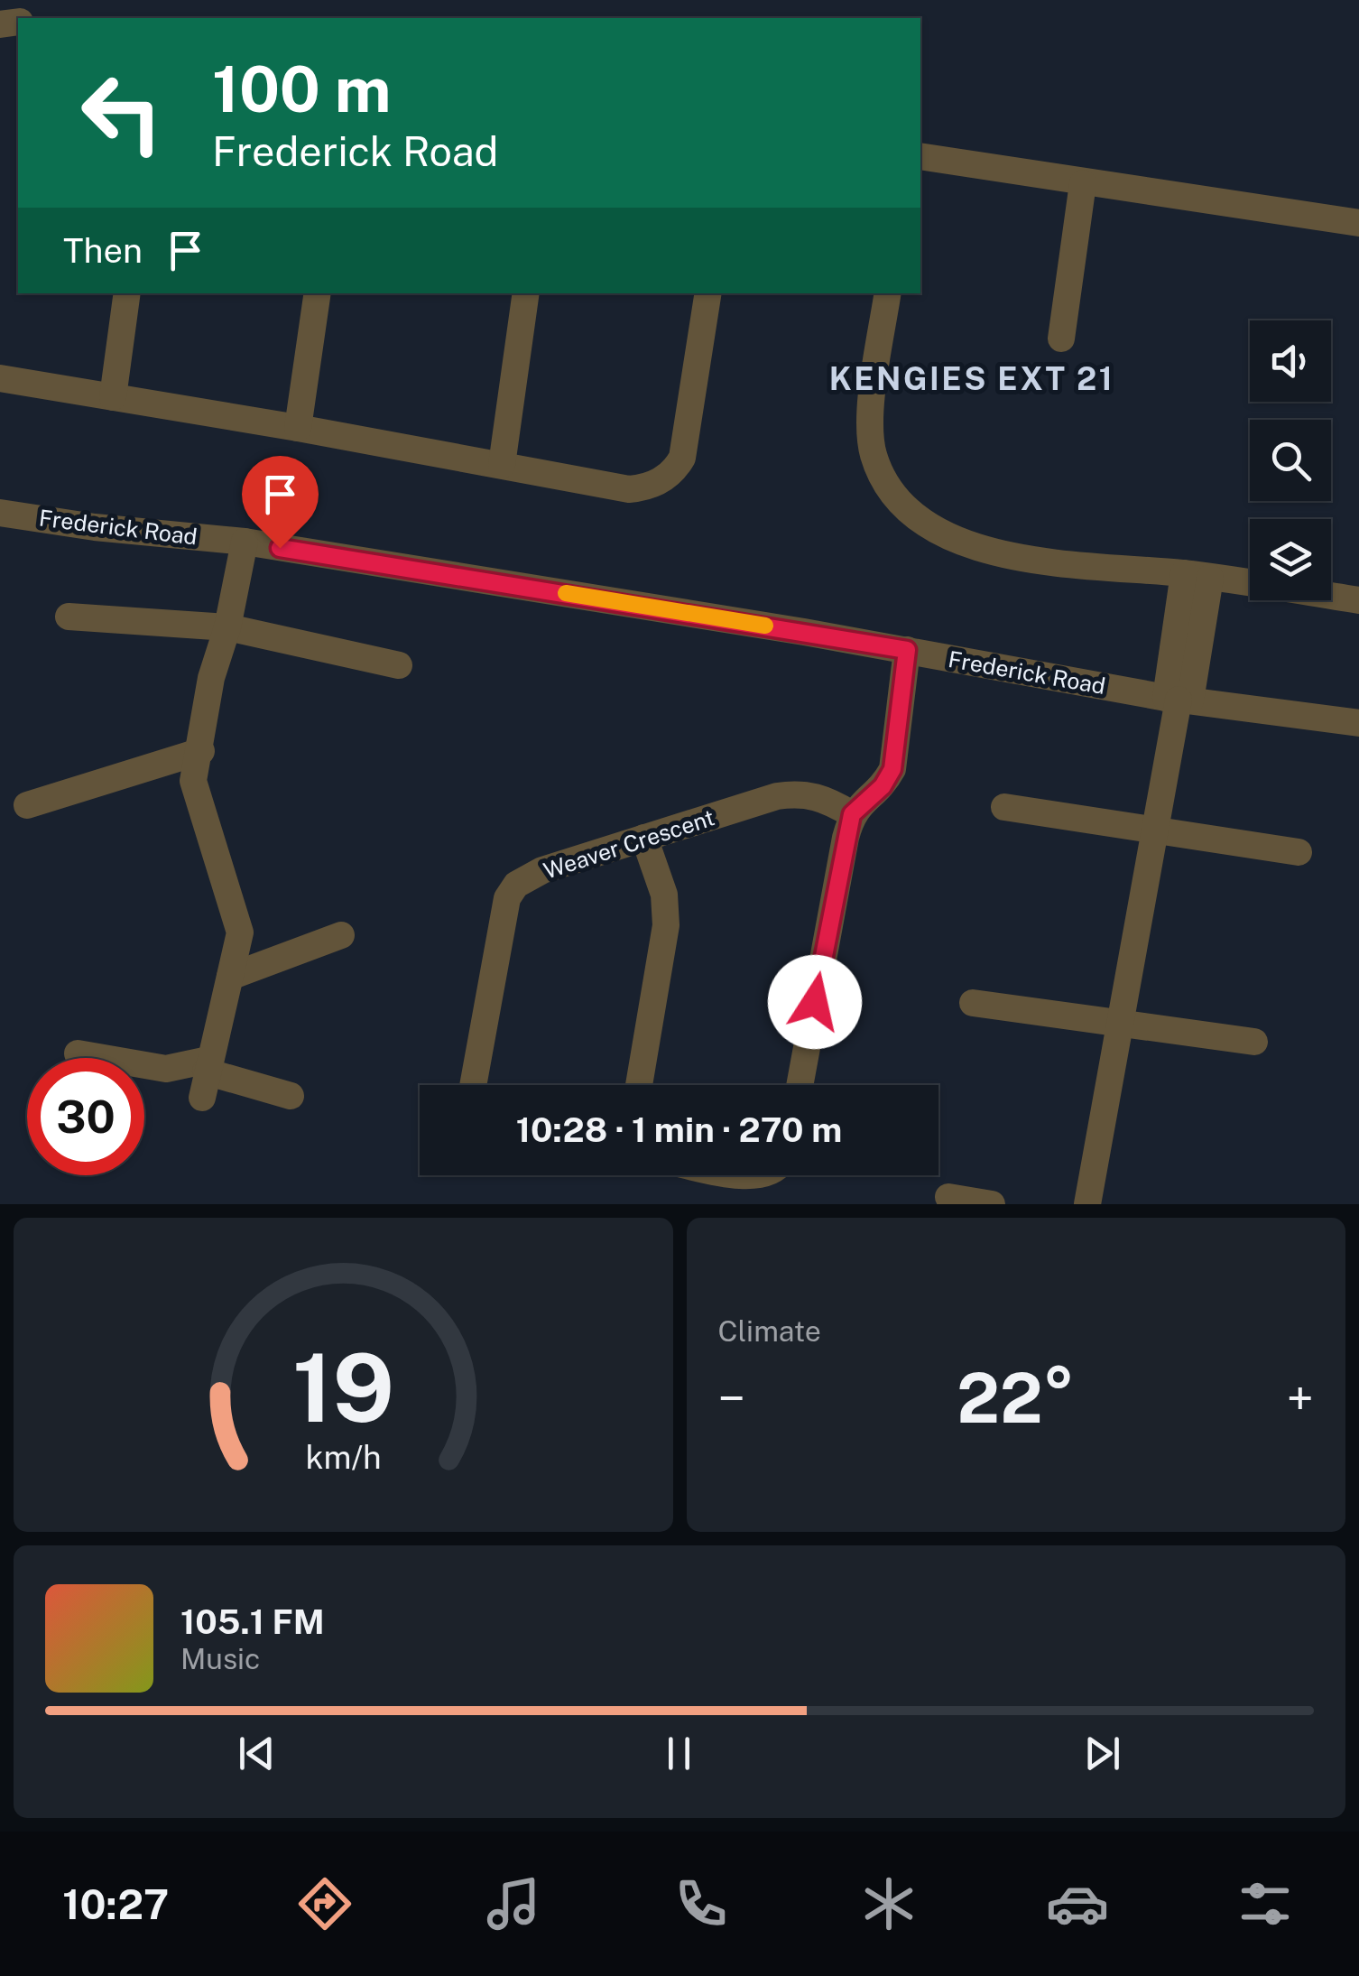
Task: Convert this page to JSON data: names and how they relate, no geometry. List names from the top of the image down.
{
  "streets": {
    "street": ["Frederick Road", "Weaver Crescent"]
  },
  "districts": ["KENGIES EXT 21"],
  "page": {
    "turn": ["100 m", "Frederick Road"],
    "then": "Then",
    "limit": "30",
    "trip": "10:28 · 1 min · 270 m",
    "tile": "Climate",
    "heat": ["−", "22°", "+"],
    "song": ["105.1 FM", "Music"],
    "tabs": "10:27",
    "gauge": ["19", "km/h"]
  }
}
